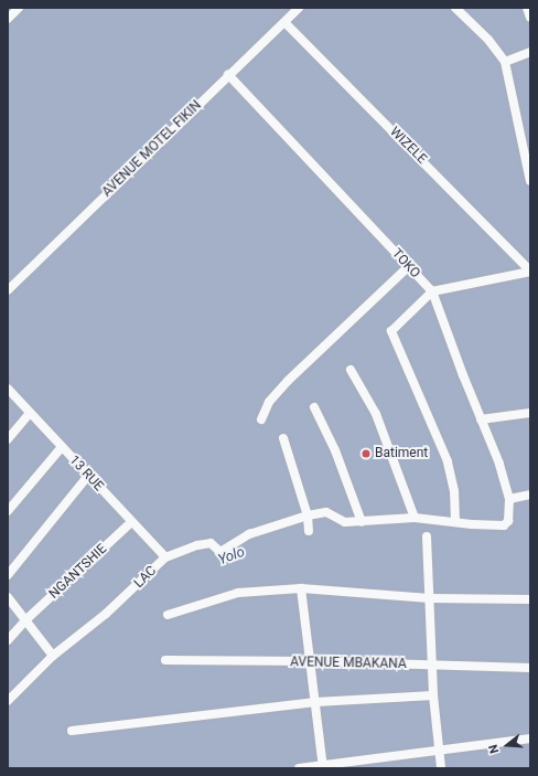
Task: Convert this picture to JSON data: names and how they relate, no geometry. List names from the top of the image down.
{
  "streets": {
    "street": [
      "WIZELE",
      "AVENUE MOTEL FIKIN",
      "TOKO",
      "13 RUE",
      "NGANTSHIE",
      "LAC",
      "AVENUE MBAKANA"
    ]
  },
  "crossings": [
    ["WIZELE", "AVENUE MOTEL FIKIN"],
    ["AVENUE MOTEL FIKIN", "TOKO"],
    ["13 RUE", "NGANTSHIE"],
    ["13 RUE", "LAC"]
  ],
  "water": ["Yolo"],
  "places": ["Batiment"],
  "north": "left"
}
